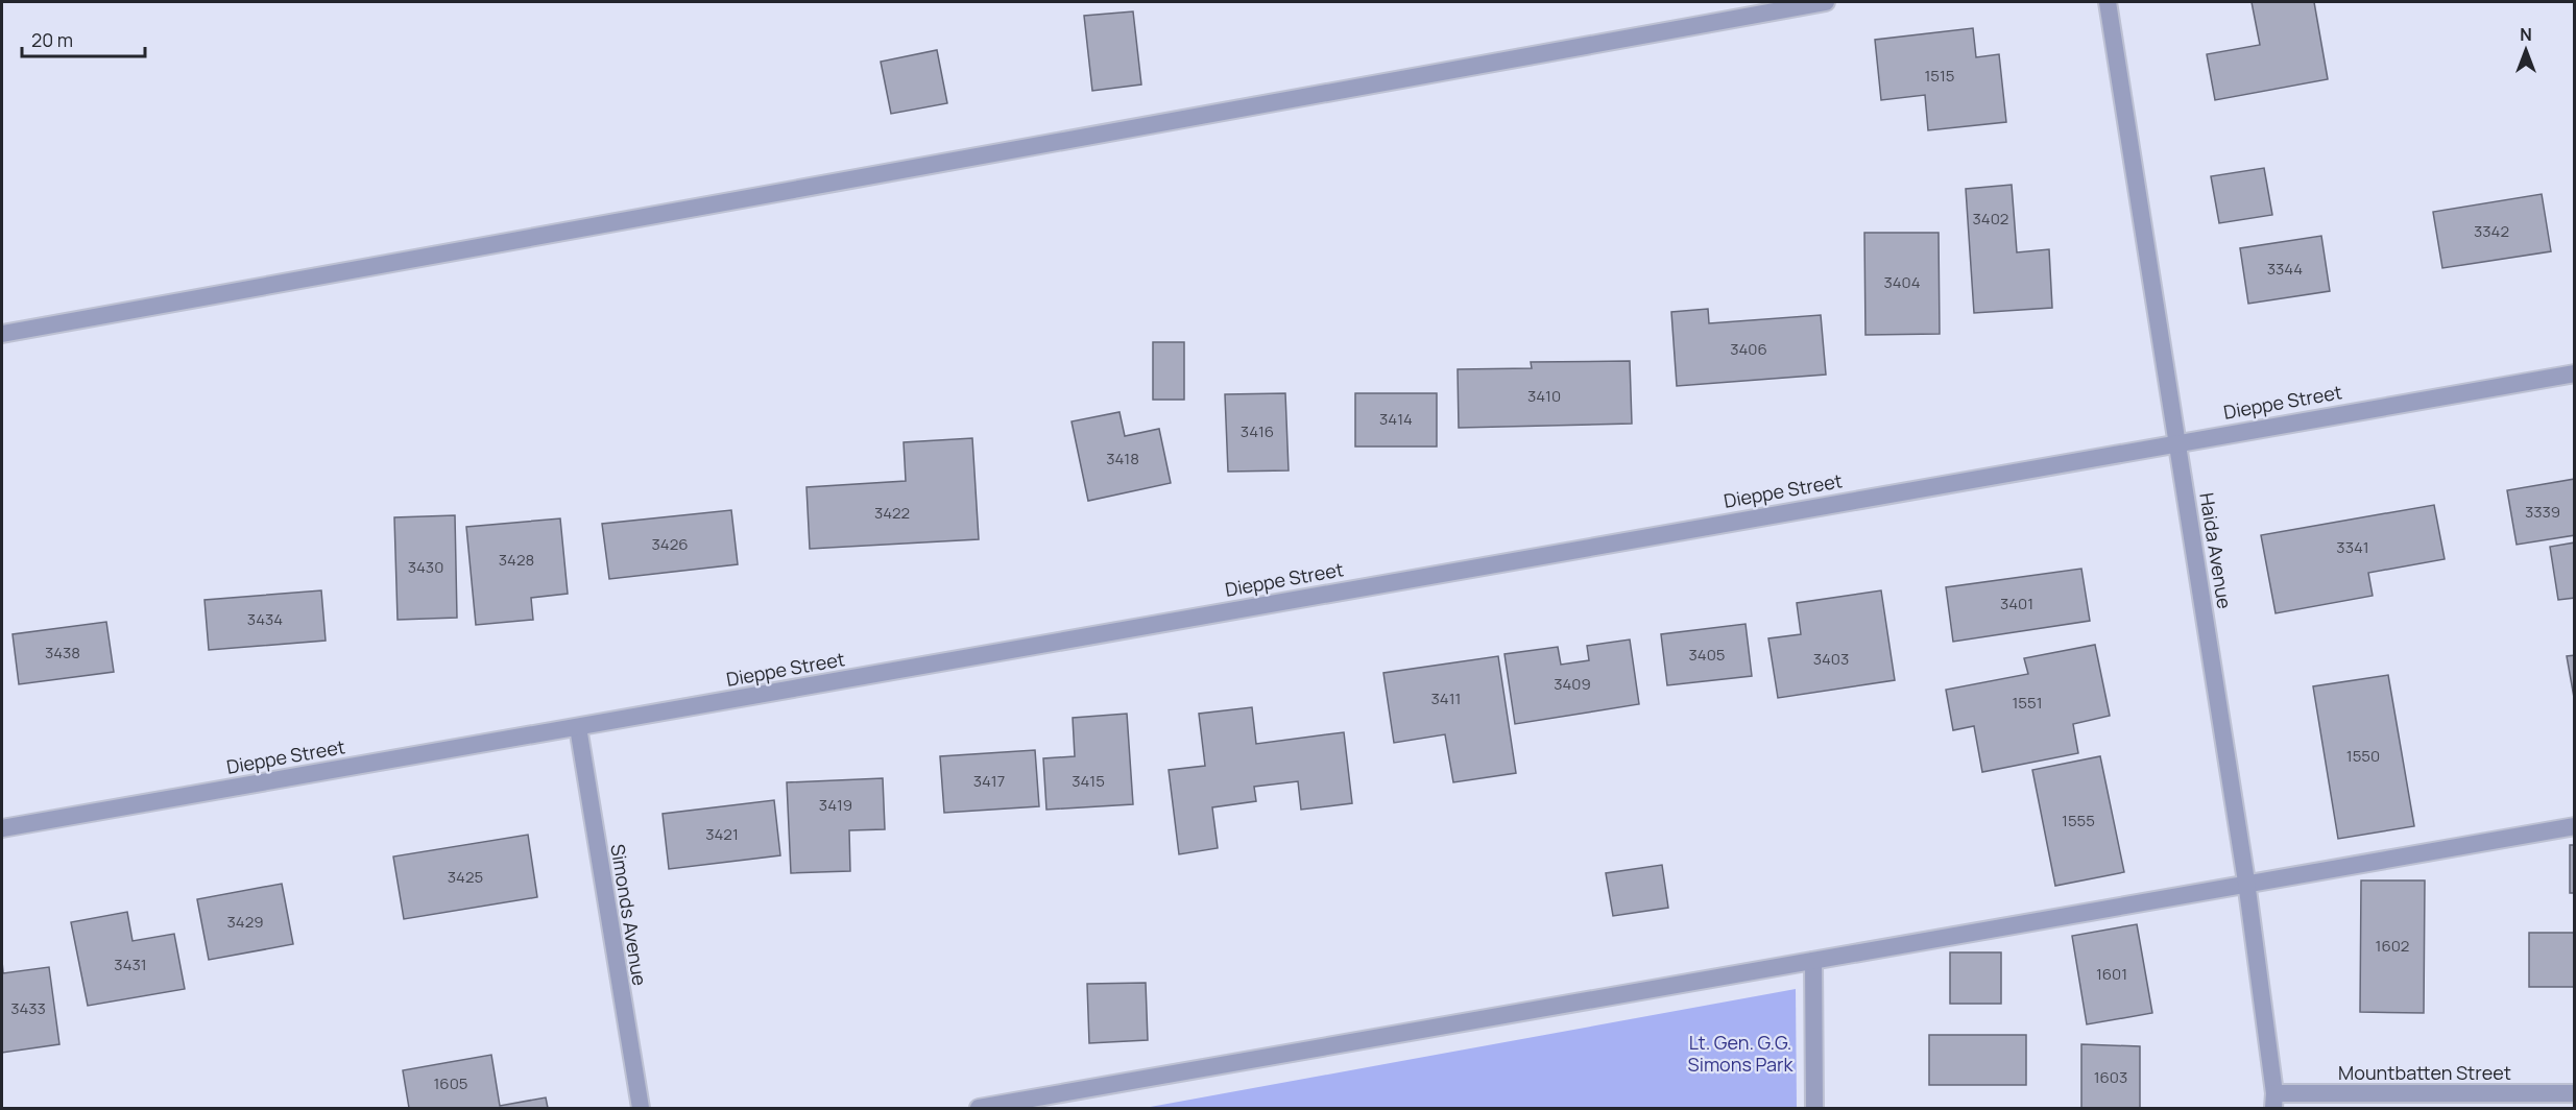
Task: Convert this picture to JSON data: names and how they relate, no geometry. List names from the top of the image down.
{
  "streets": {
    "street": [
      "Dieppe Street",
      "Haida Avenue",
      "Simonds Avenue",
      "Mountbatten Street"
    ]
  },
  "crossings": [
    ["Dieppe Street", "Haida Avenue"],
    ["Dieppe Street", "Simonds Avenue"],
    ["Haida Avenue", "Mountbatten Street"]
  ],
  "parks": ["Lt. Gen. G.G. Simons Park"],
  "house_numbers": [
    "1515",
    "3402",
    "3342",
    "3344",
    "3404",
    "3406",
    "3410",
    "3414",
    "3416",
    "3418",
    "3339",
    "3422",
    "3426",
    "3341",
    "3428",
    "3430",
    "3401",
    "3434",
    "3438",
    "3405",
    "3403",
    "3409",
    "3411",
    "1551",
    "1550",
    "3417",
    "3415",
    "3419",
    "1555",
    "3421",
    "3425",
    "3429",
    "1602",
    "3431",
    "1601",
    "3433",
    "1603",
    "1605"
  ],
  "scale_bar": "20 m",
  "north": "top"
}
